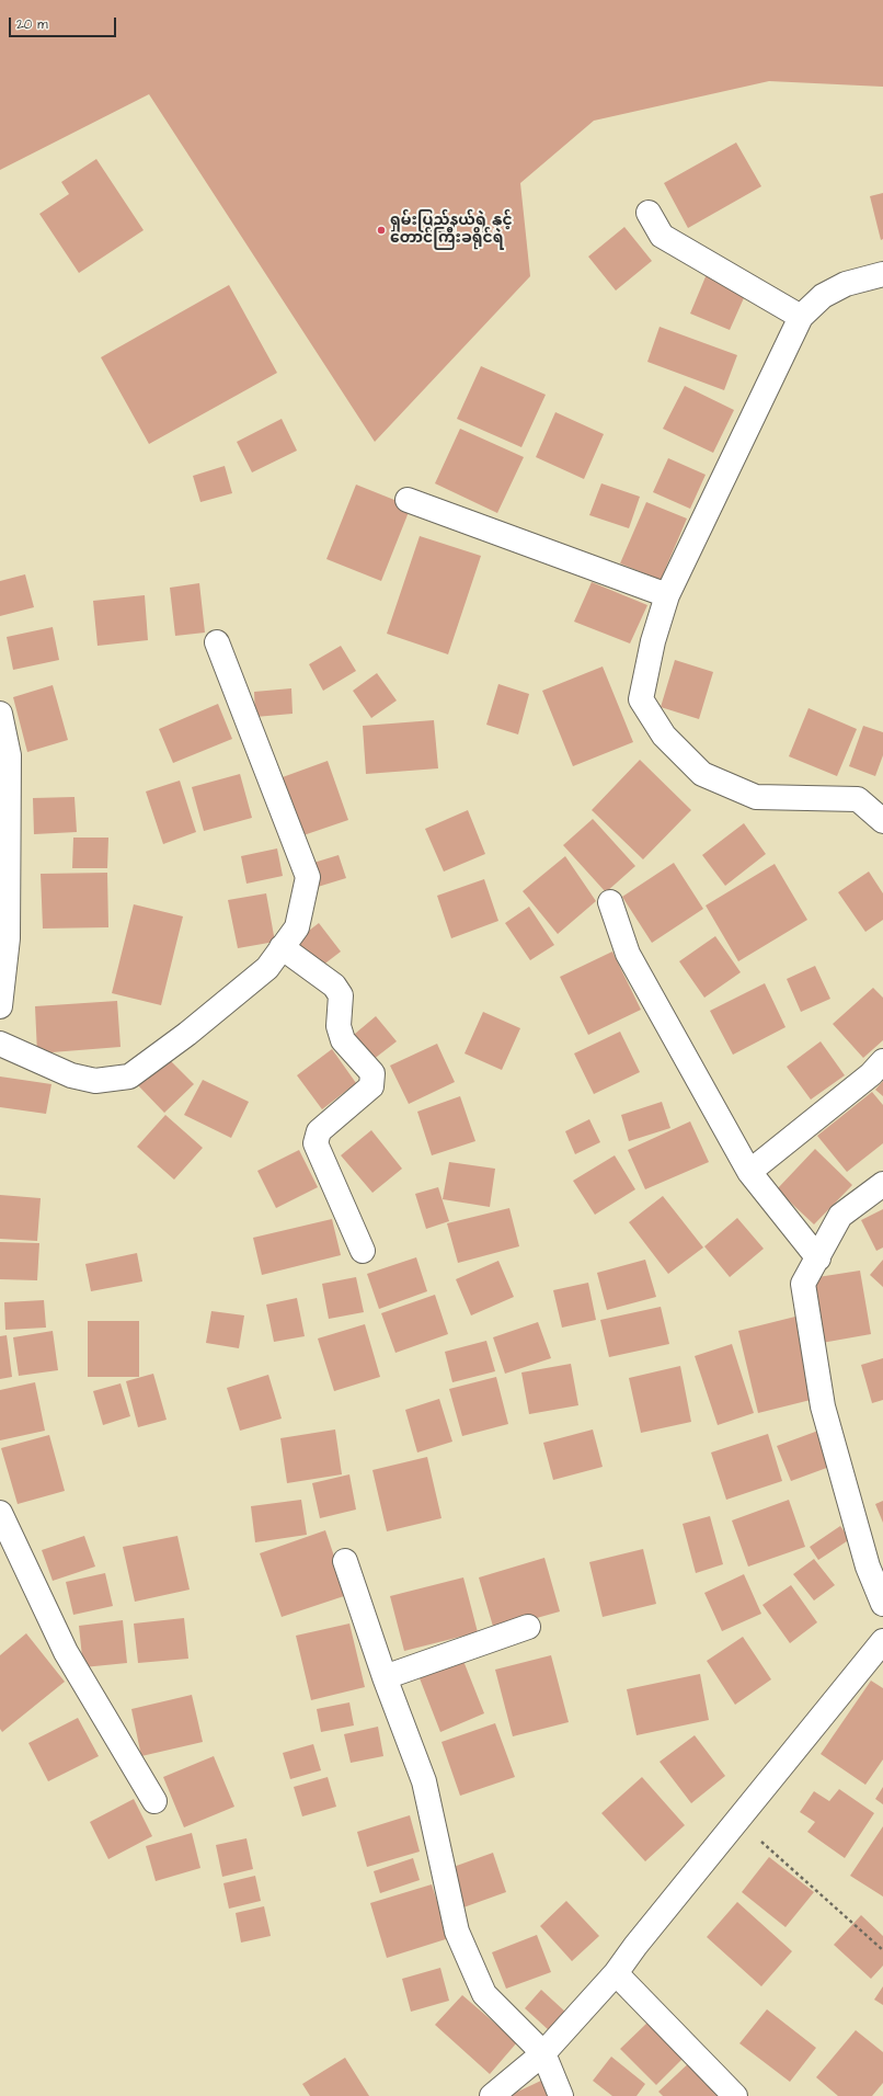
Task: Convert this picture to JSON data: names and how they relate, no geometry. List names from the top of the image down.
{
  "places": ["ရှမ်းပြည်နယ်ရဲ နှင့် တောင်ကြီးခရိုင်ရဲ"],
  "scale_bar": "20 m"
}
